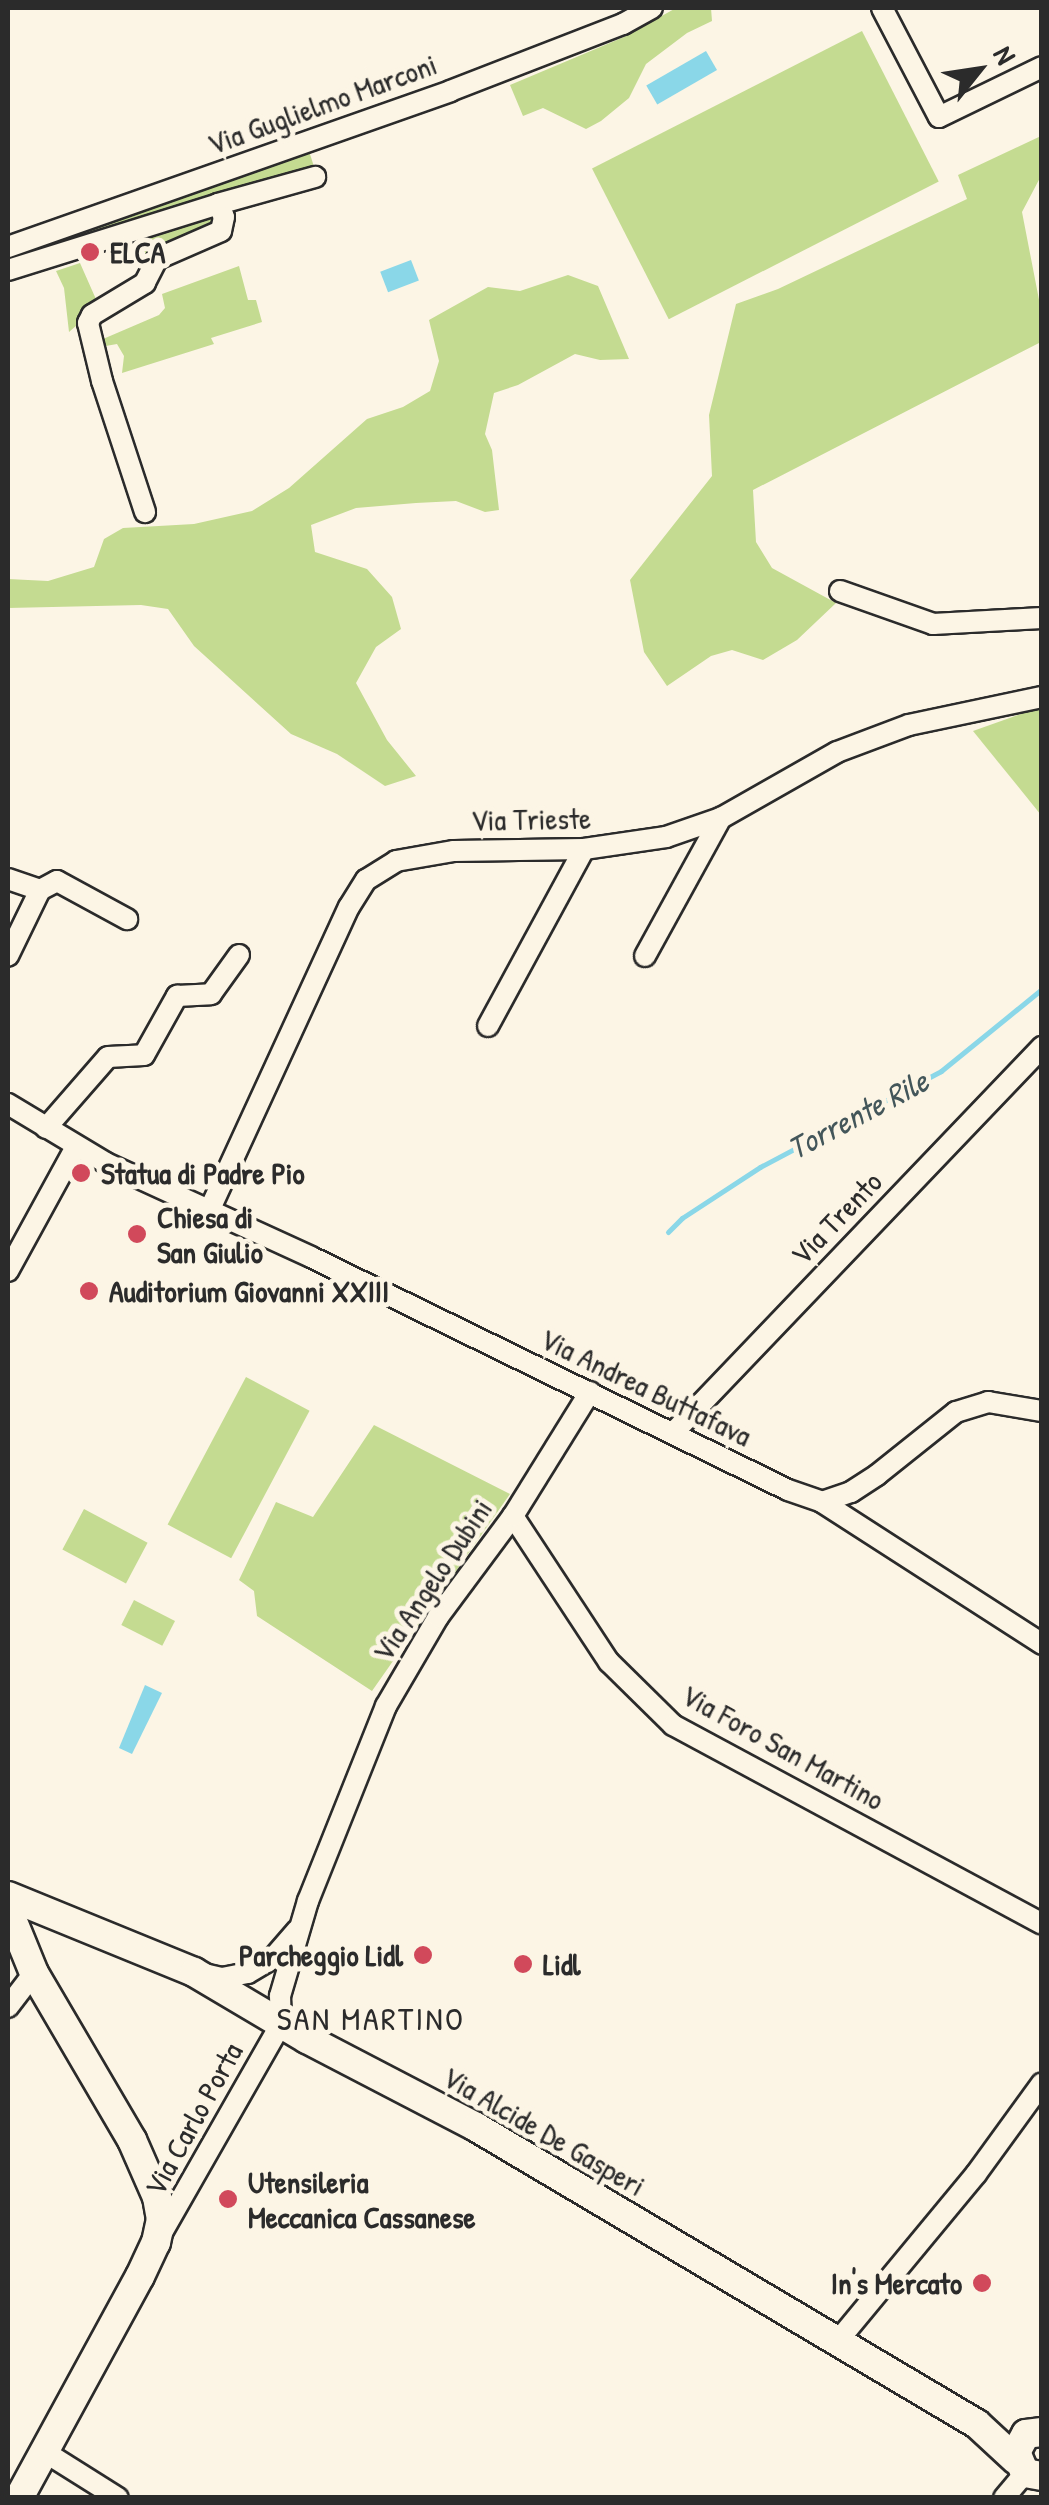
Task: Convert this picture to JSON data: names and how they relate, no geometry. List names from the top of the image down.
{
  "streets": {
    "main road": ["Via Alcide De Gasperi"],
    "street": [
      "Via Guglielmo Marconi",
      "Via Trieste",
      "Via Trento",
      "Via Andrea Buttafava",
      "Via Angelo Dubini",
      "Via Foro San Martino",
      "Via Carlo Porta"
    ]
  },
  "crossings": [
    ["Via Trieste", "Via Andrea Buttafava"],
    ["Via Trento", "Via Andrea Buttafava"],
    ["Via Andrea Buttafava", "Via Angelo Dubini"],
    ["Via Angelo Dubini", "Via Foro San Martino"],
    ["Via Angelo Dubini", "Via Carlo Porta"],
    ["Via Angelo Dubini", "Via Alcide De Gasperi"],
    ["Via Carlo Porta", "Via Alcide De Gasperi"]
  ],
  "districts": ["SAN MARTINO"],
  "water": ["Torrente Rile"],
  "places": [
    "ELCA",
    "Statua di Padre Pio",
    "Chiesa di San Giulio",
    "Auditorium Giovanni XXIII",
    "Parcheggio Lidl",
    "Lidl",
    "Utensileria Meccanica Cassanese",
    "In's Mercato"
  ],
  "north": "top right"
}
